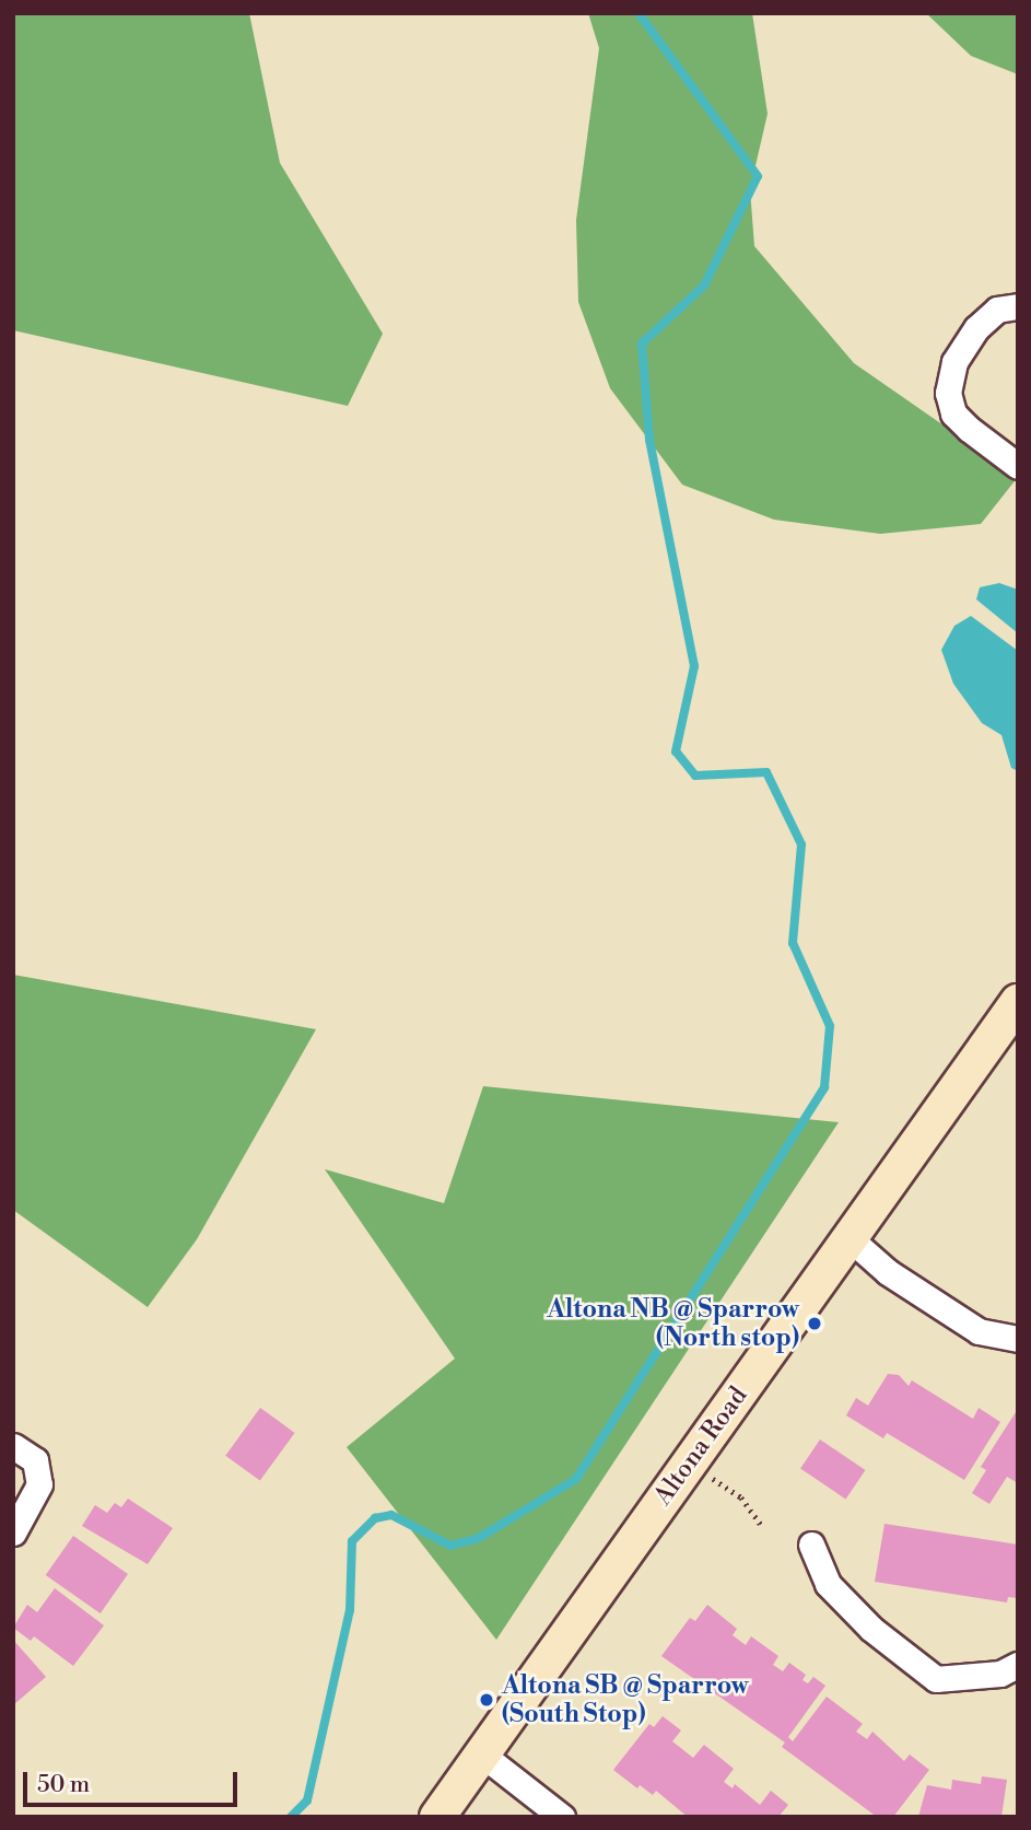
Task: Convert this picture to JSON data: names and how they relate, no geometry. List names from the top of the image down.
{
  "streets": {
    "main road": ["Altona Road"]
  },
  "places": ["Altona NB @ Sparrow (North stop)", "Altona SB @ Sparrow (South Stop)"],
  "scale_bar": "50 m"
}
